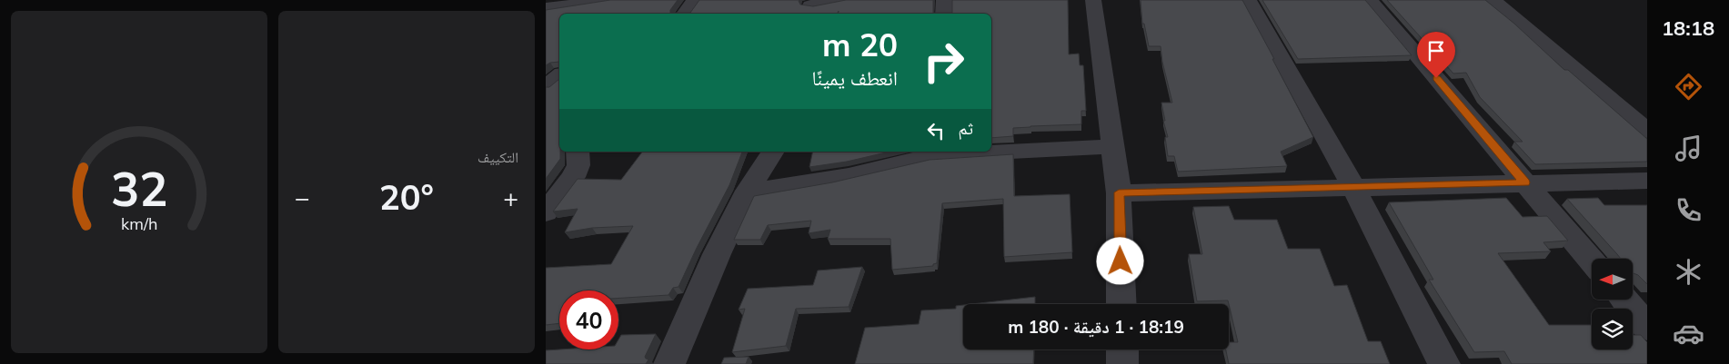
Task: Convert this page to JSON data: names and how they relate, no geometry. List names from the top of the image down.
{
  "north": "left",
  "page": {
    "tabs": "18:18",
    "tile": "التكييف",
    "turn": ["20 m", "انعطف يمينًا"],
    "then": "ثم",
    "heat": ["−", "20°", "+"],
    "limit": "40",
    "trip": "18:19 · 1 دقيقة · 180 m",
    "gauge": ["32", "km/h"]
  }
}
